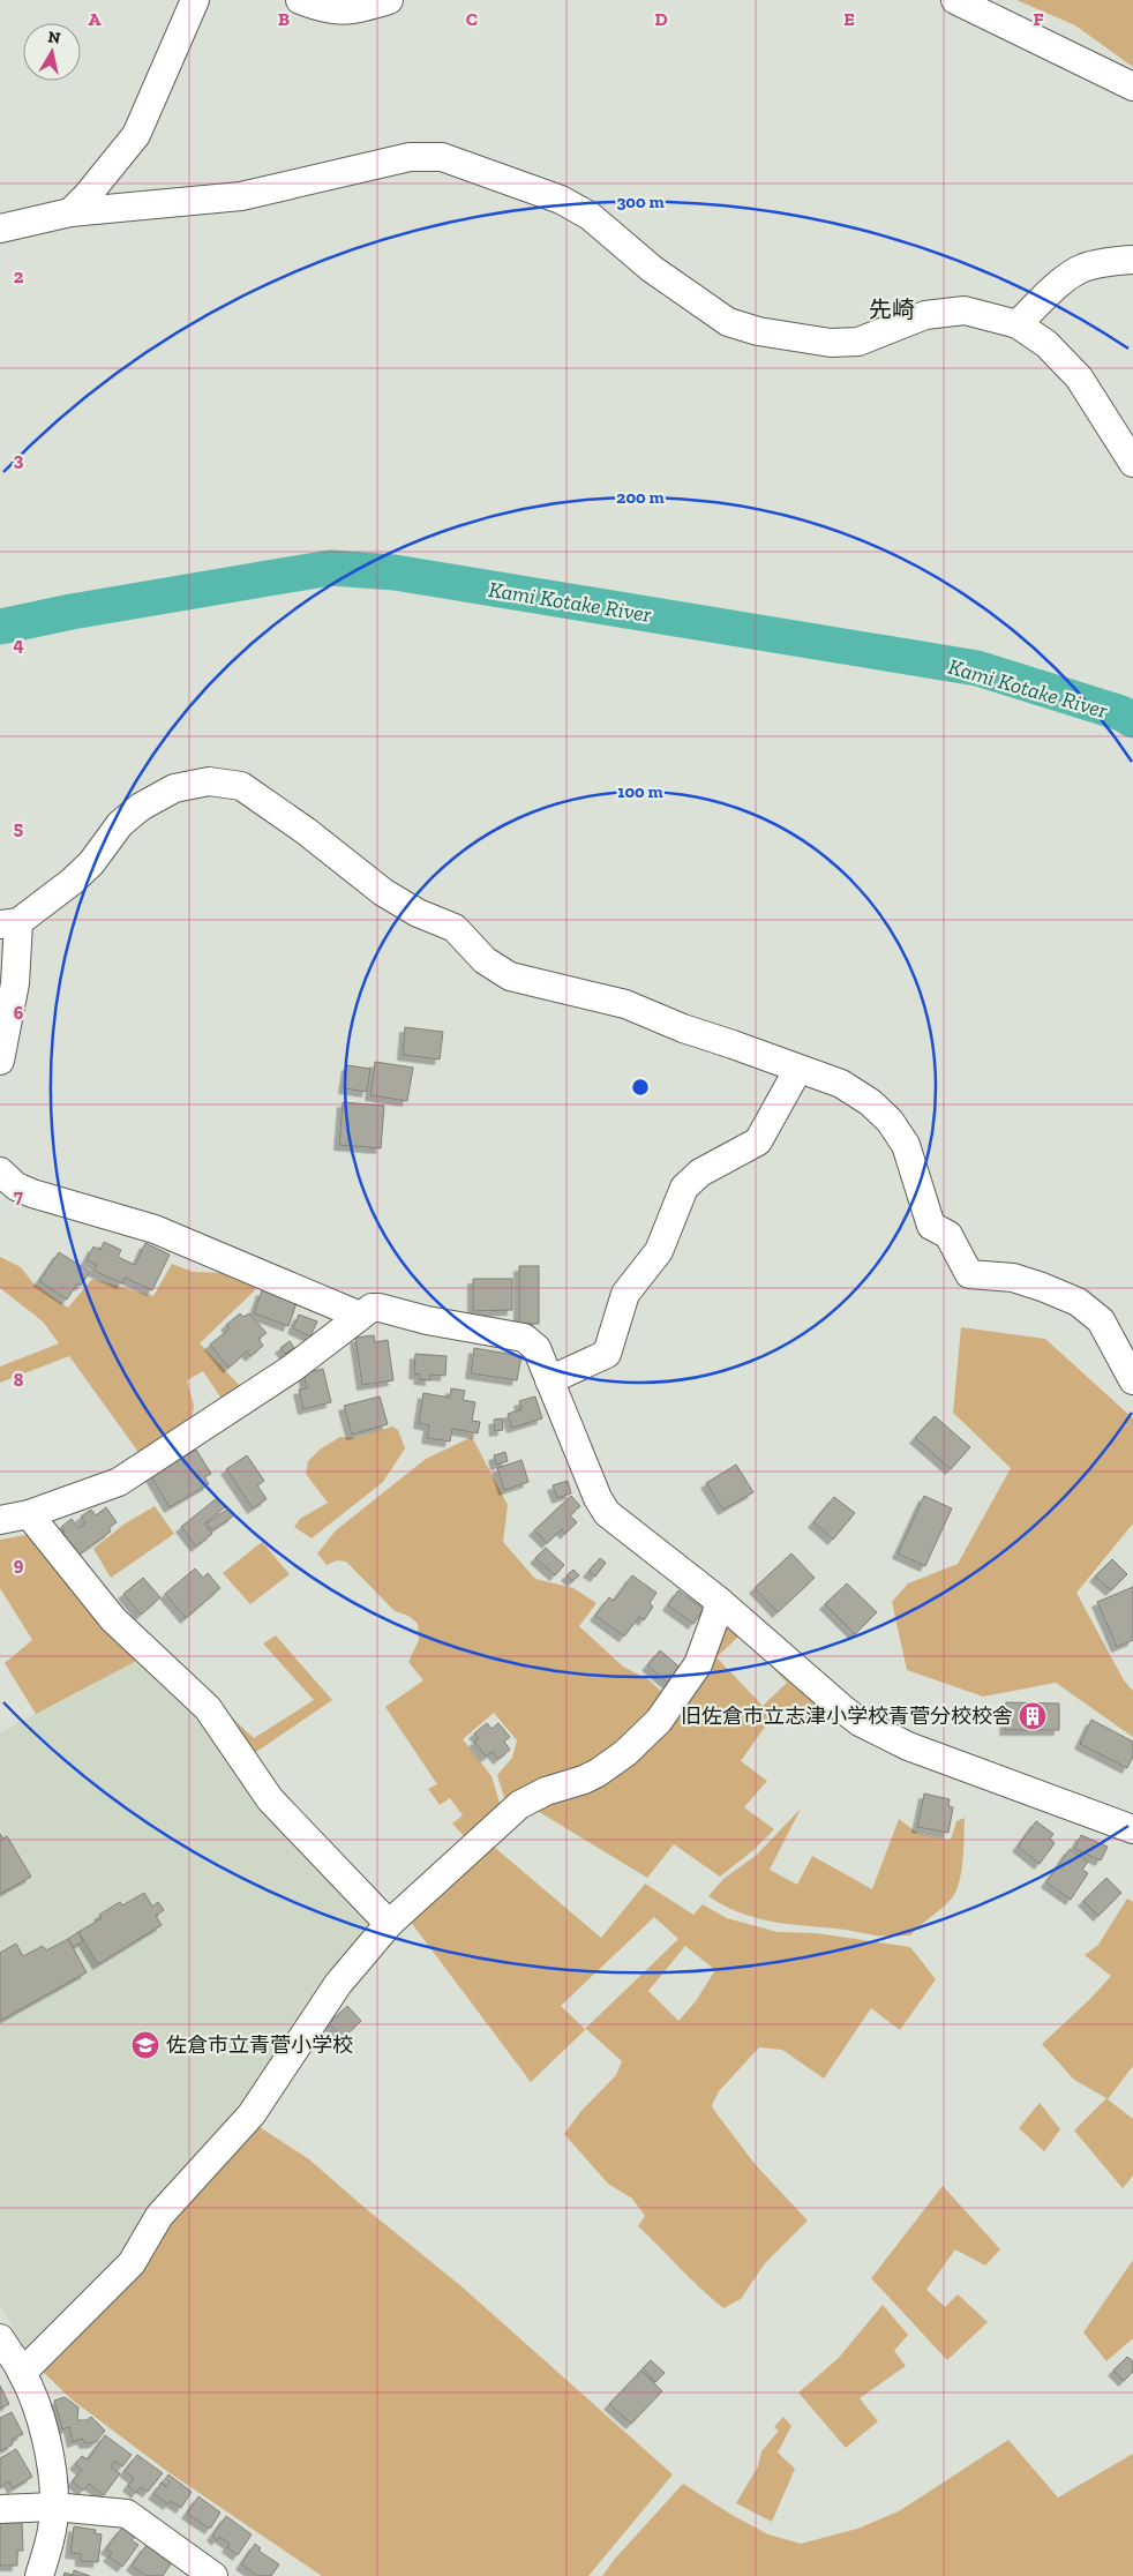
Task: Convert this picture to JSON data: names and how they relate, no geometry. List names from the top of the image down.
{
  "districts": ["先崎"],
  "water": ["Kami Kotake River"],
  "places": {
    "building": ["旧佐倉市立志津小学校青菅分校校舎"],
    "school or university": ["佐倉市立青菅小学校"]
  },
  "north": "top",
  "grid": {
    "columns": [
      "A",
      "B",
      "C",
      "D",
      "E",
      "F"
    ],
    "rows": [
      "2",
      "3",
      "4",
      "5",
      "6",
      "7",
      "8",
      "9"
    ]
  },
  "rings": ["300 m", "200 m", "100 m"]
}
